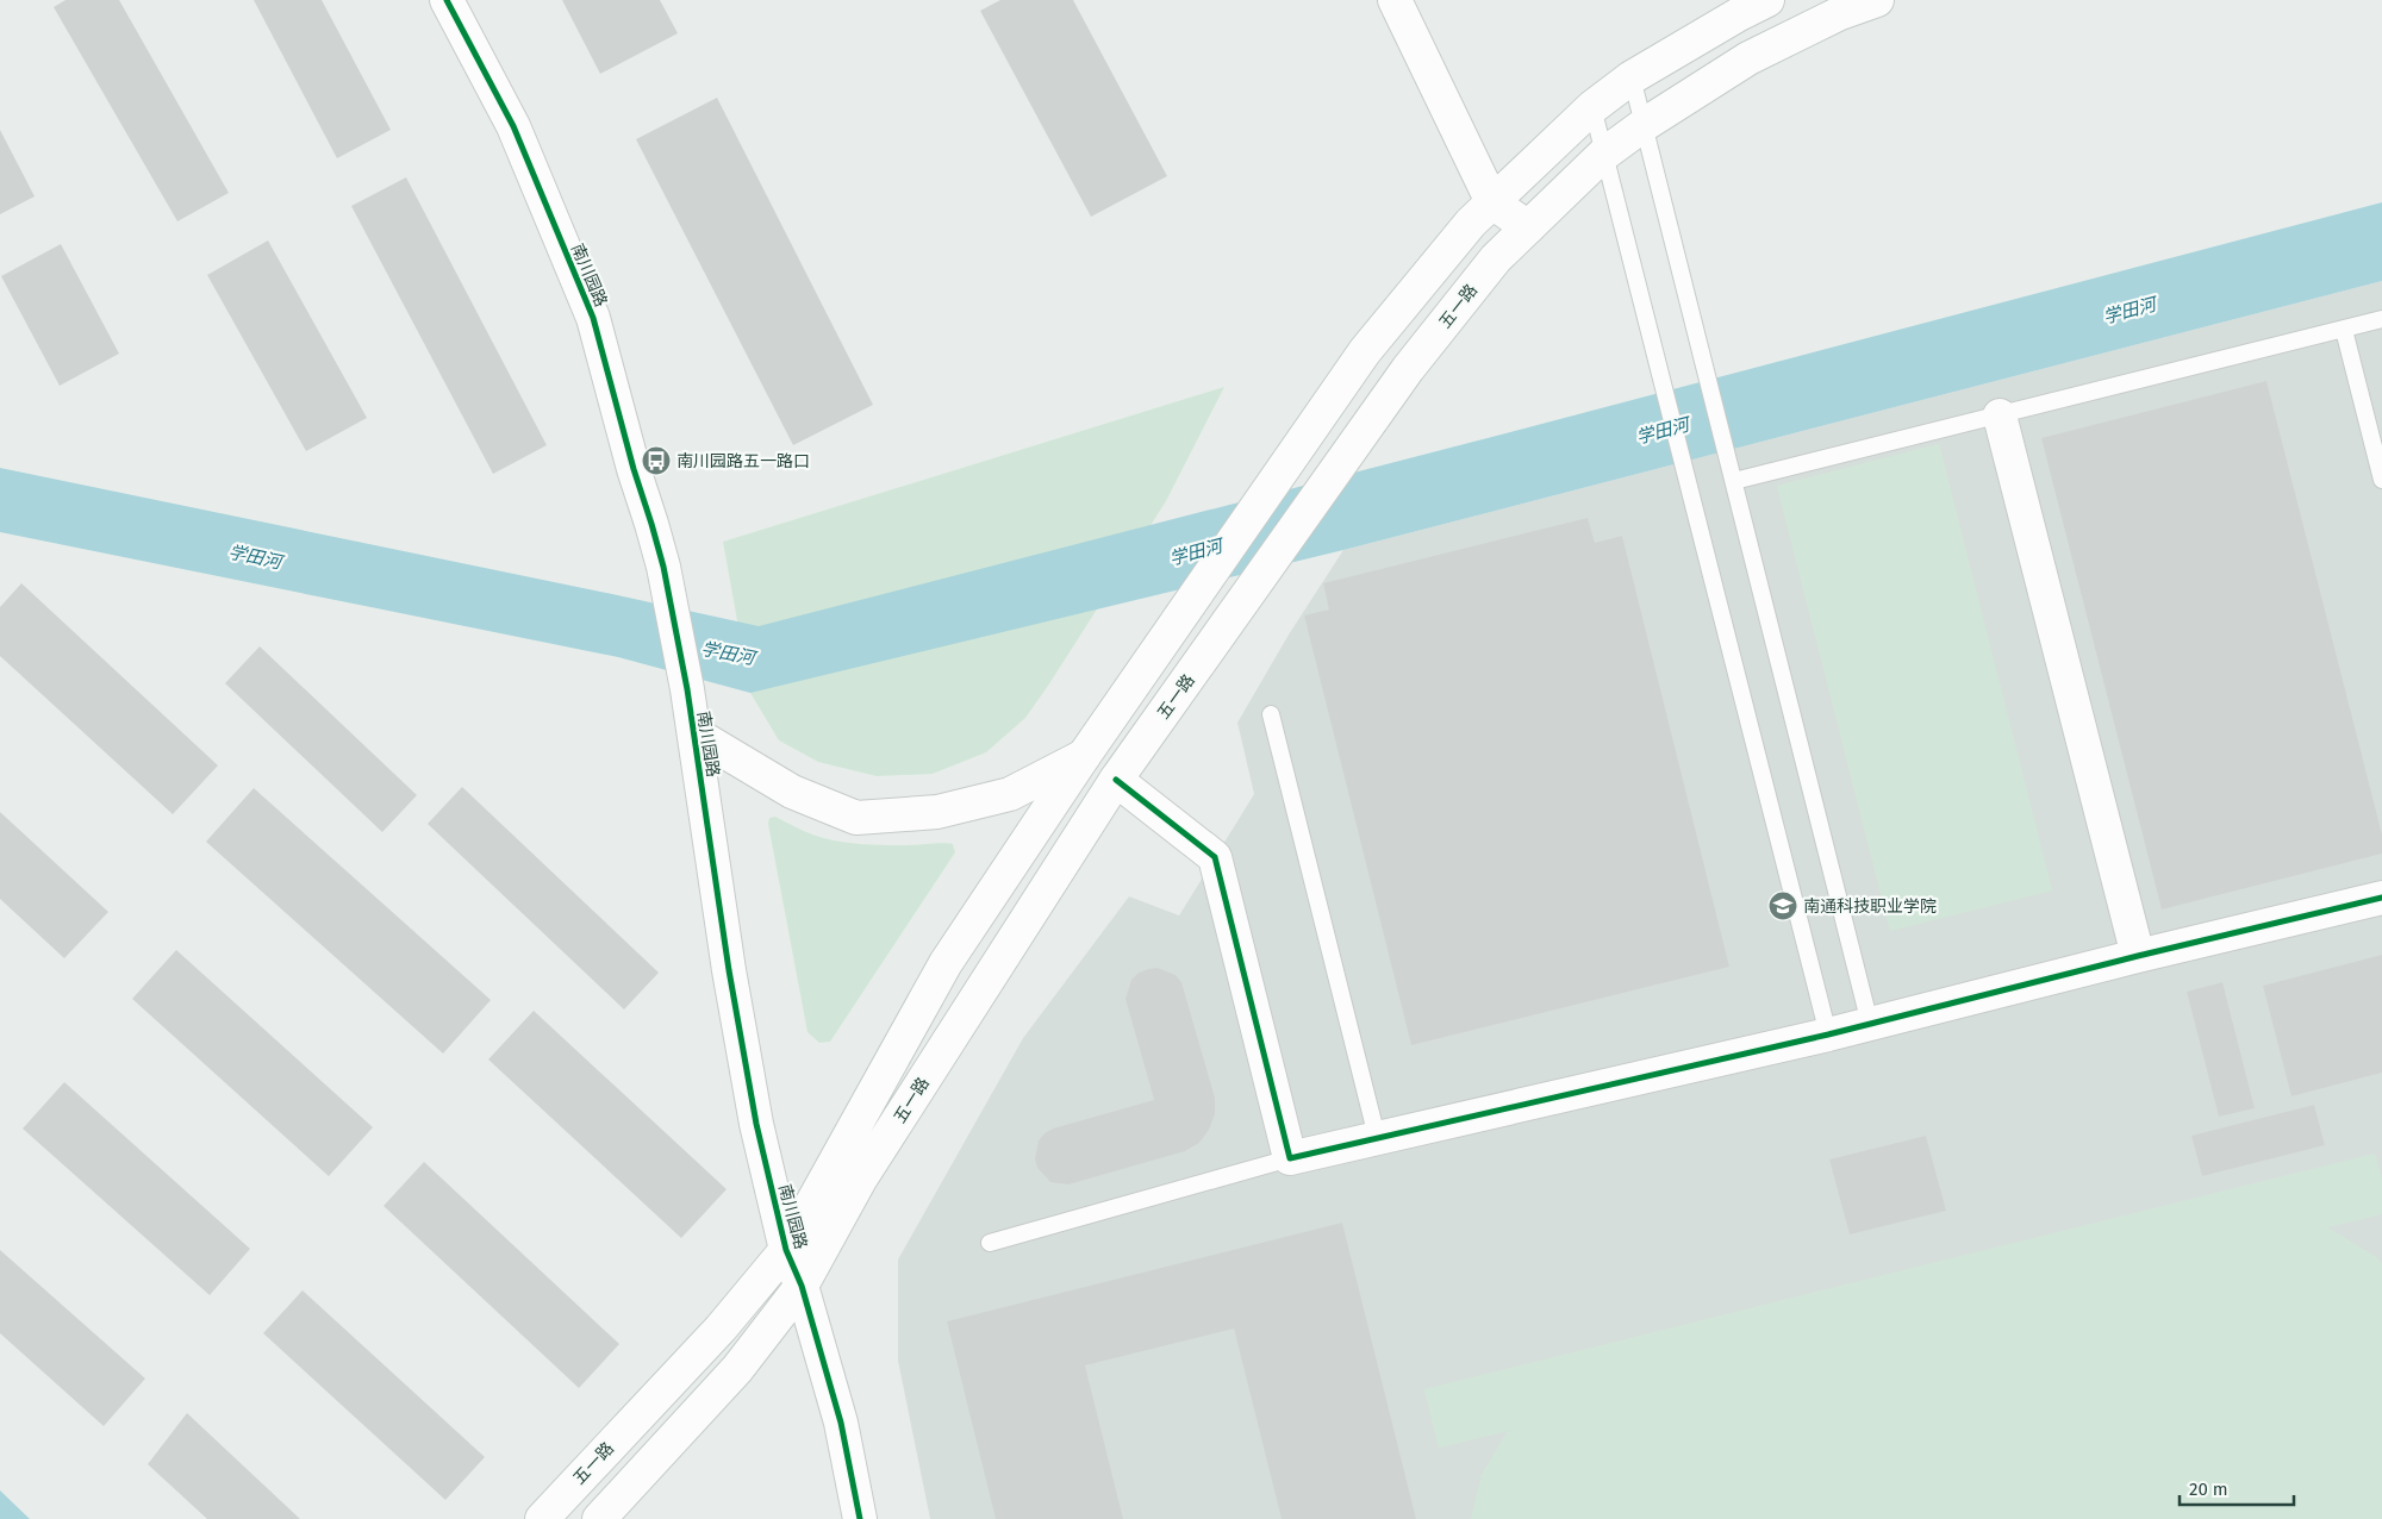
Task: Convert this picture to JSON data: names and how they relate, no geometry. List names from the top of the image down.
{
  "streets": {
    "street": ["南川园路", "五一路"]
  },
  "crossings": [
    ["南川园路", "五一路"]
  ],
  "water": ["学田河"],
  "places": {
    "bus stop": ["南川园路五一路口"],
    "school or university": ["南通科技职业学院"]
  },
  "scale_bar": "20 m"
}
